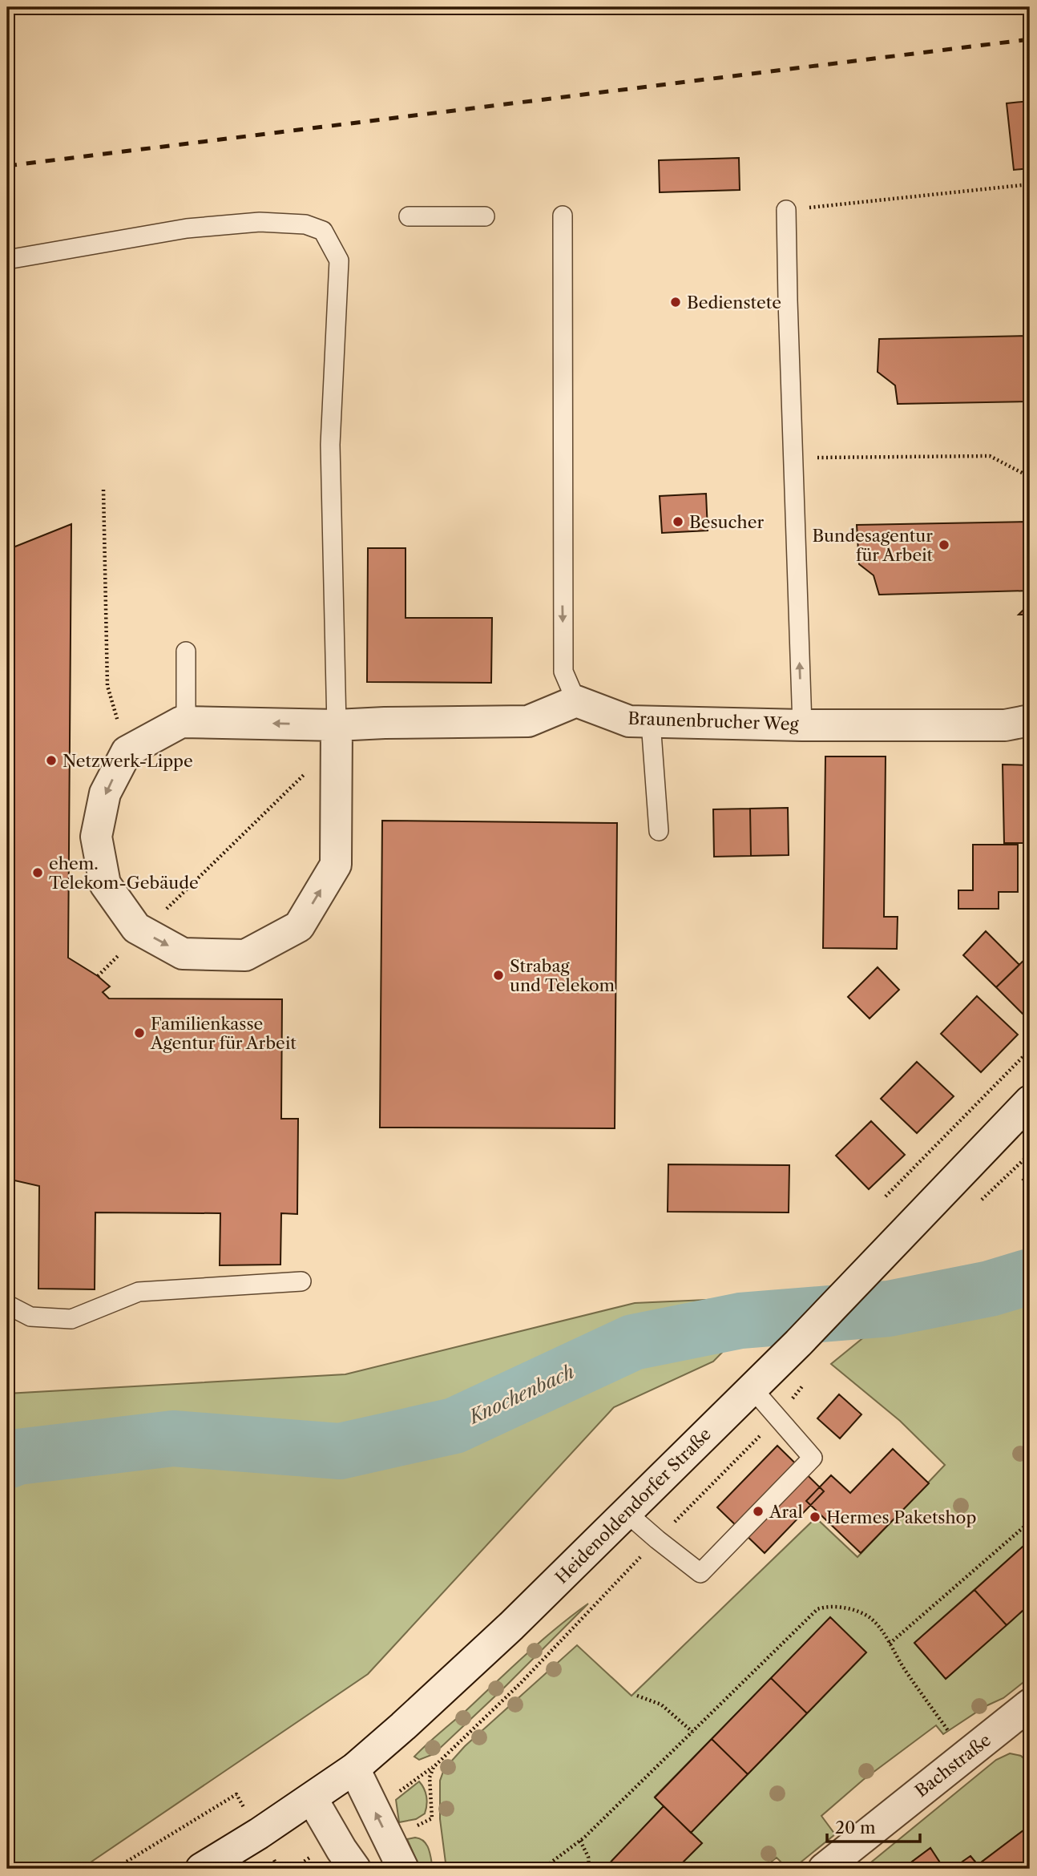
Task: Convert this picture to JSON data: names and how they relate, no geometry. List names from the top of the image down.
{
  "streets": {
    "street": ["Braunenbrucher Weg", "Heidenoldendorfer Straße", "Bachstraße"]
  },
  "water": ["Knochenbach"],
  "places": [
    "Bedienstete",
    "Besucher",
    "Bundesagentur für Arbeit",
    "Netzwerk-Lippe",
    "ehem. Telekom-Gebäude",
    "Strabag und Telekom",
    "Familienkasse Agentur für Arbeit",
    "Aral",
    "Hermes Paketshop"
  ],
  "scale_bar": "20 m"
}
